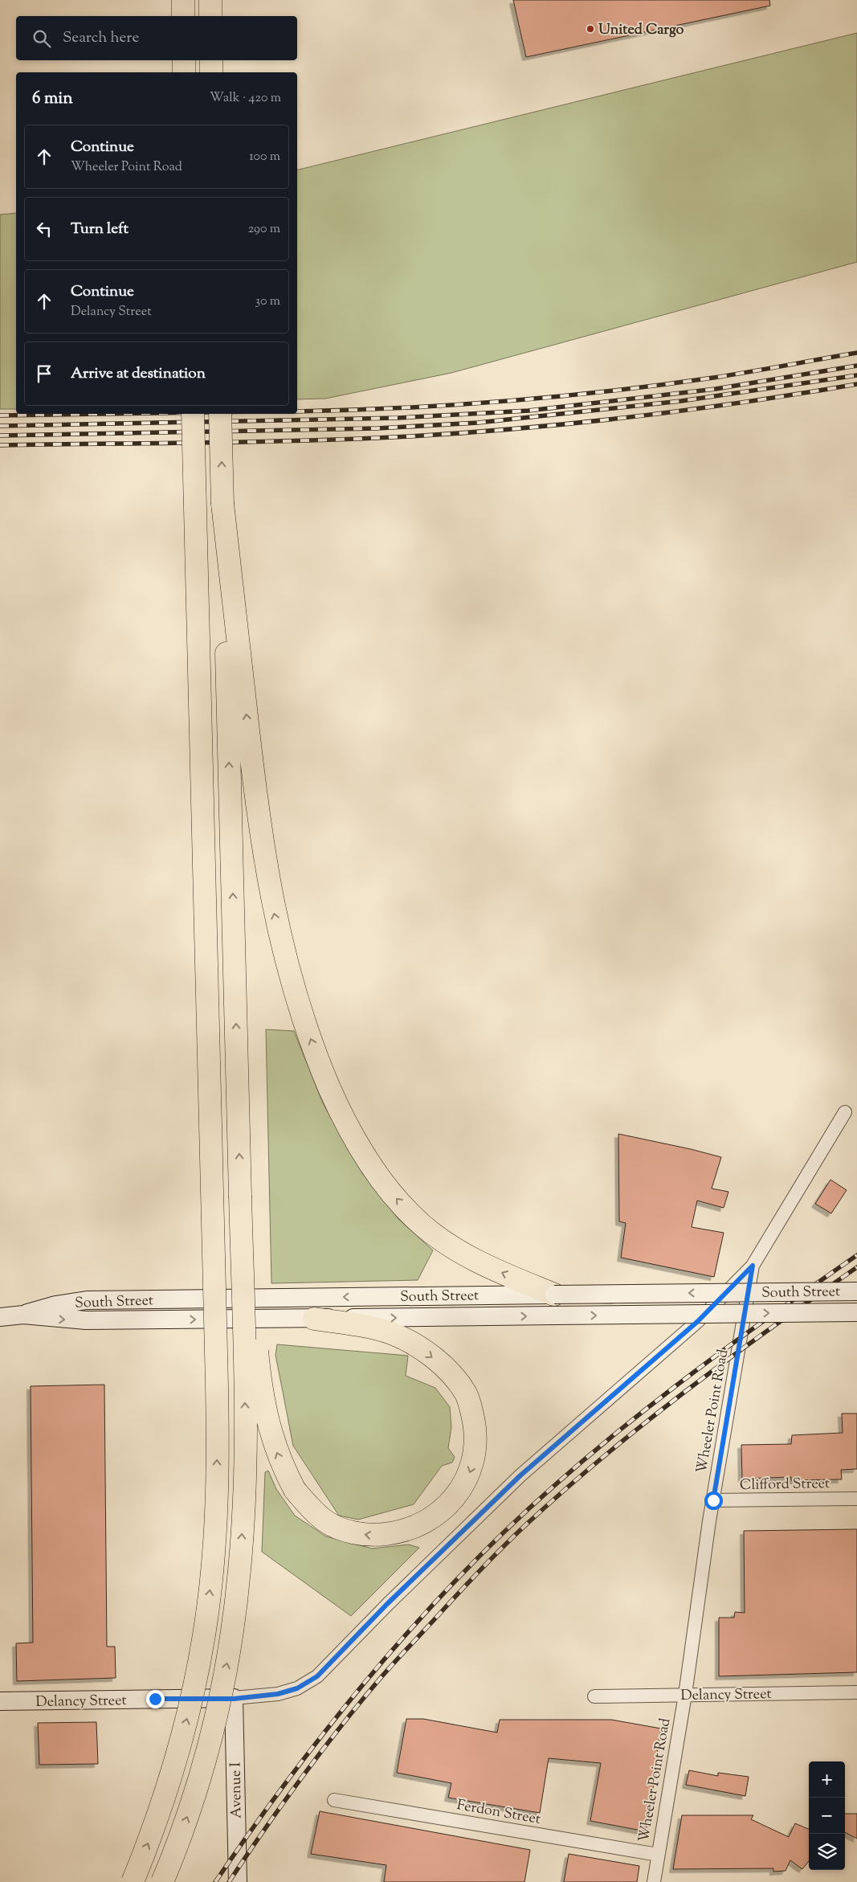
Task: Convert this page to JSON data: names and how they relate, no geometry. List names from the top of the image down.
{
  "streets": {
    "main road": ["South Street", "Delancy Street", "Avenue I"],
    "street": ["Wheeler Point Road", "Clifford Street", "Ferdon Street"]
  },
  "crossings": [
    ["Wheeler Point Road", "Clifford Street"],
    ["Wheeler Point Road", "Delancy Street"],
    ["Wheeler Point Road", "Ferdon Street"],
    ["Delancy Street", "Avenue I"]
  ],
  "places": ["United Cargo"],
  "page": {
    "search": "Search here",
    "heading": ["6 min", "Walk · 420 m"],
    "list": [
      ["Continue", "Wheeler Point Road", "100 m"],
      ["Turn left", "290 m"],
      ["Continue", "Delancy Street", "30 m"],
      "Arrive at destination"
    ],
    "map_buttons": ["+", "−"]
  }
}
